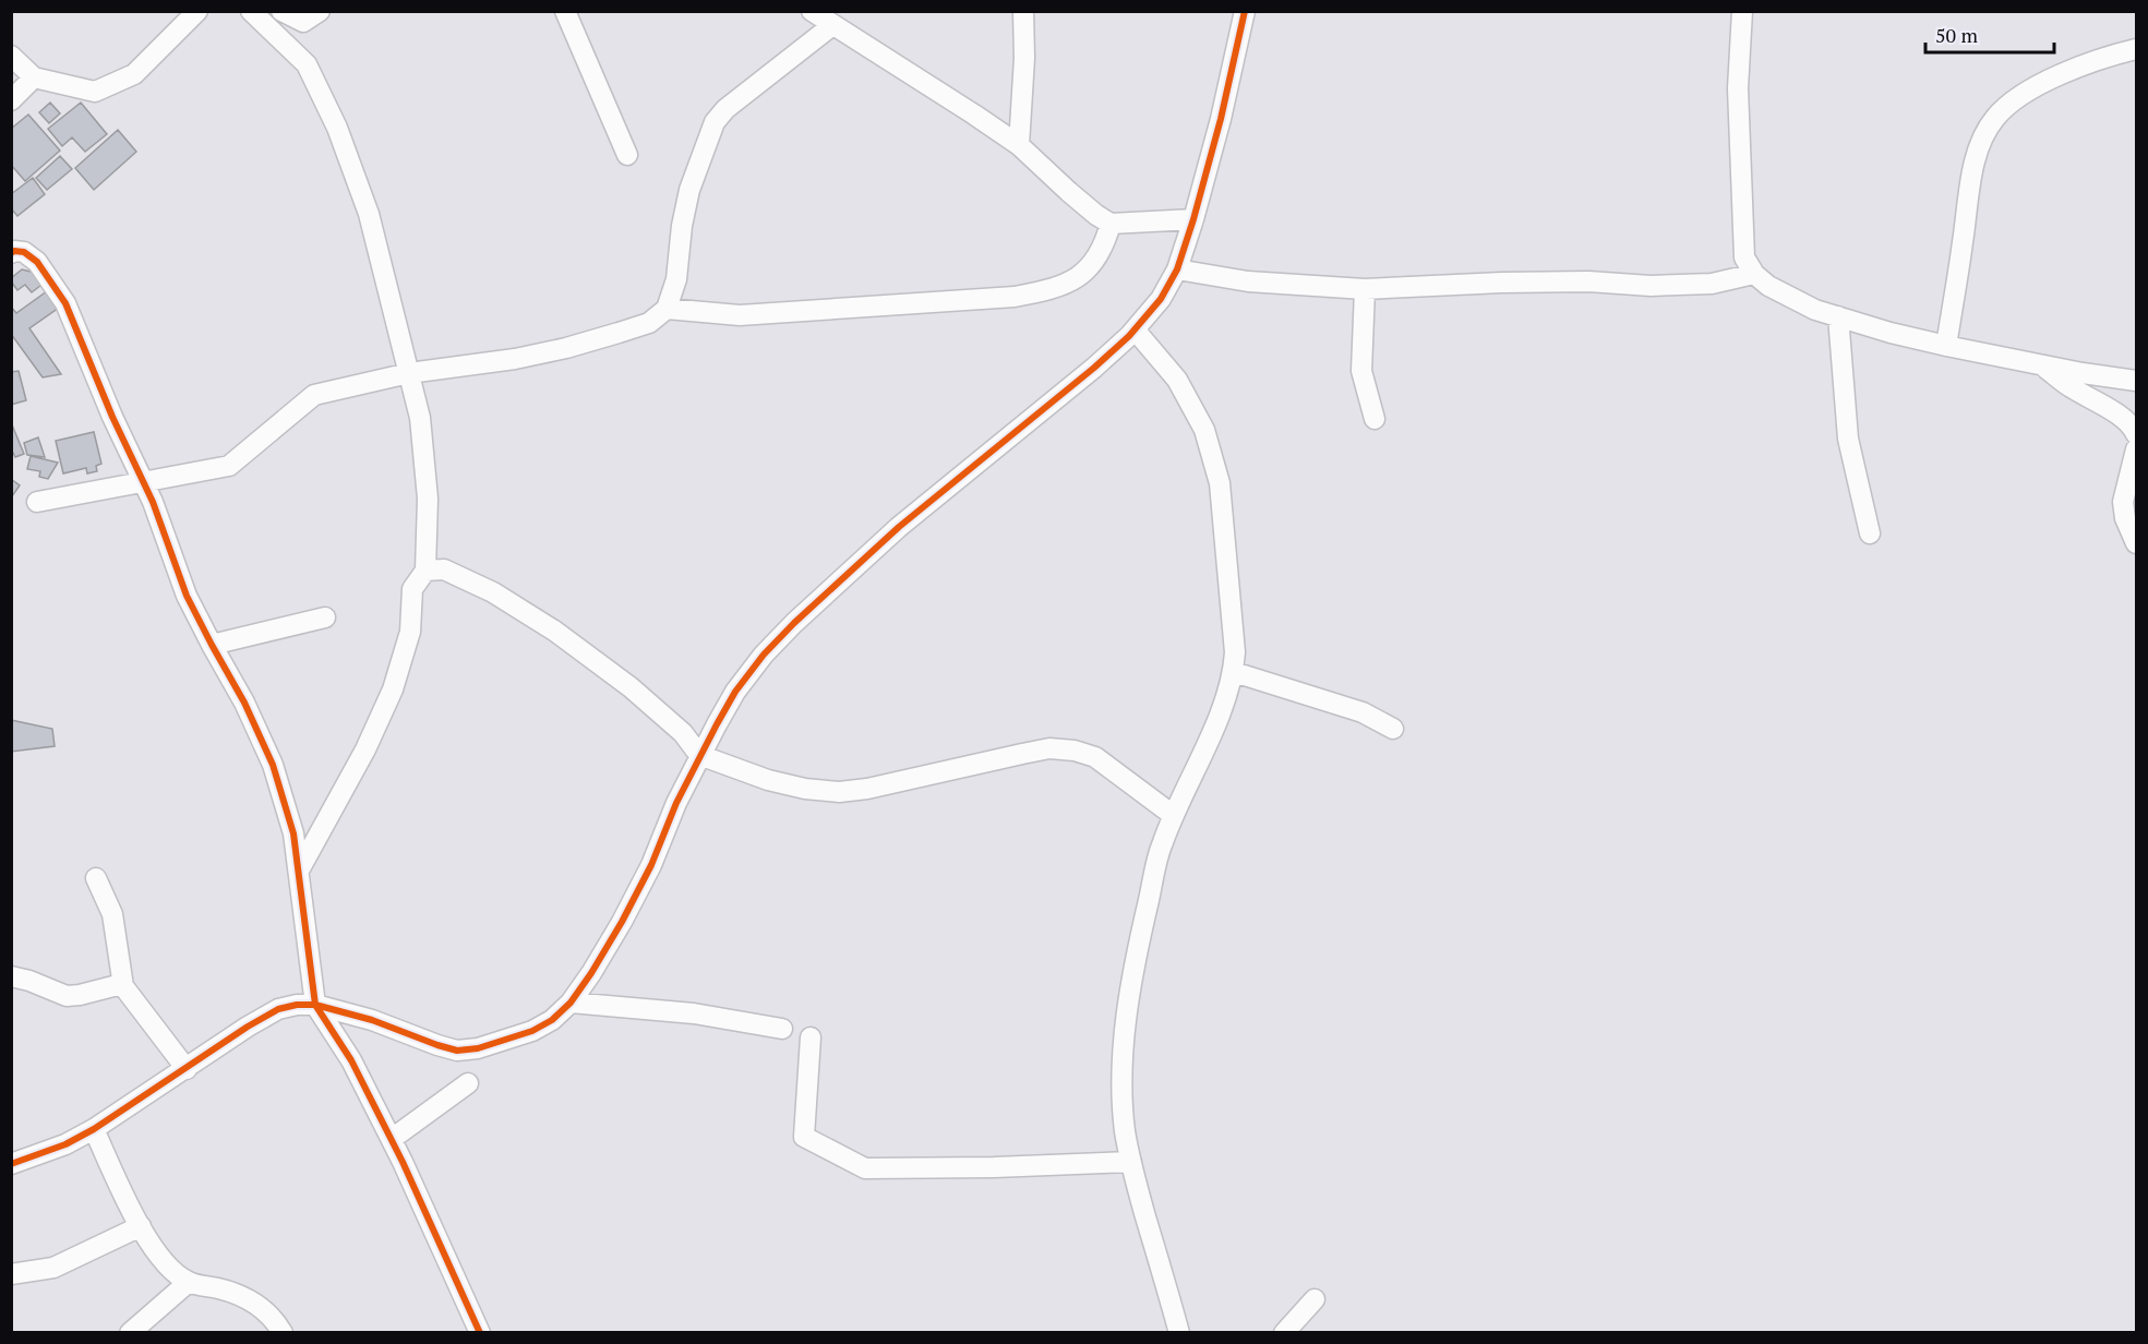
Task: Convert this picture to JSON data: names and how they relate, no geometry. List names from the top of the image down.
{
  "scale_bar": "50 m"
}
